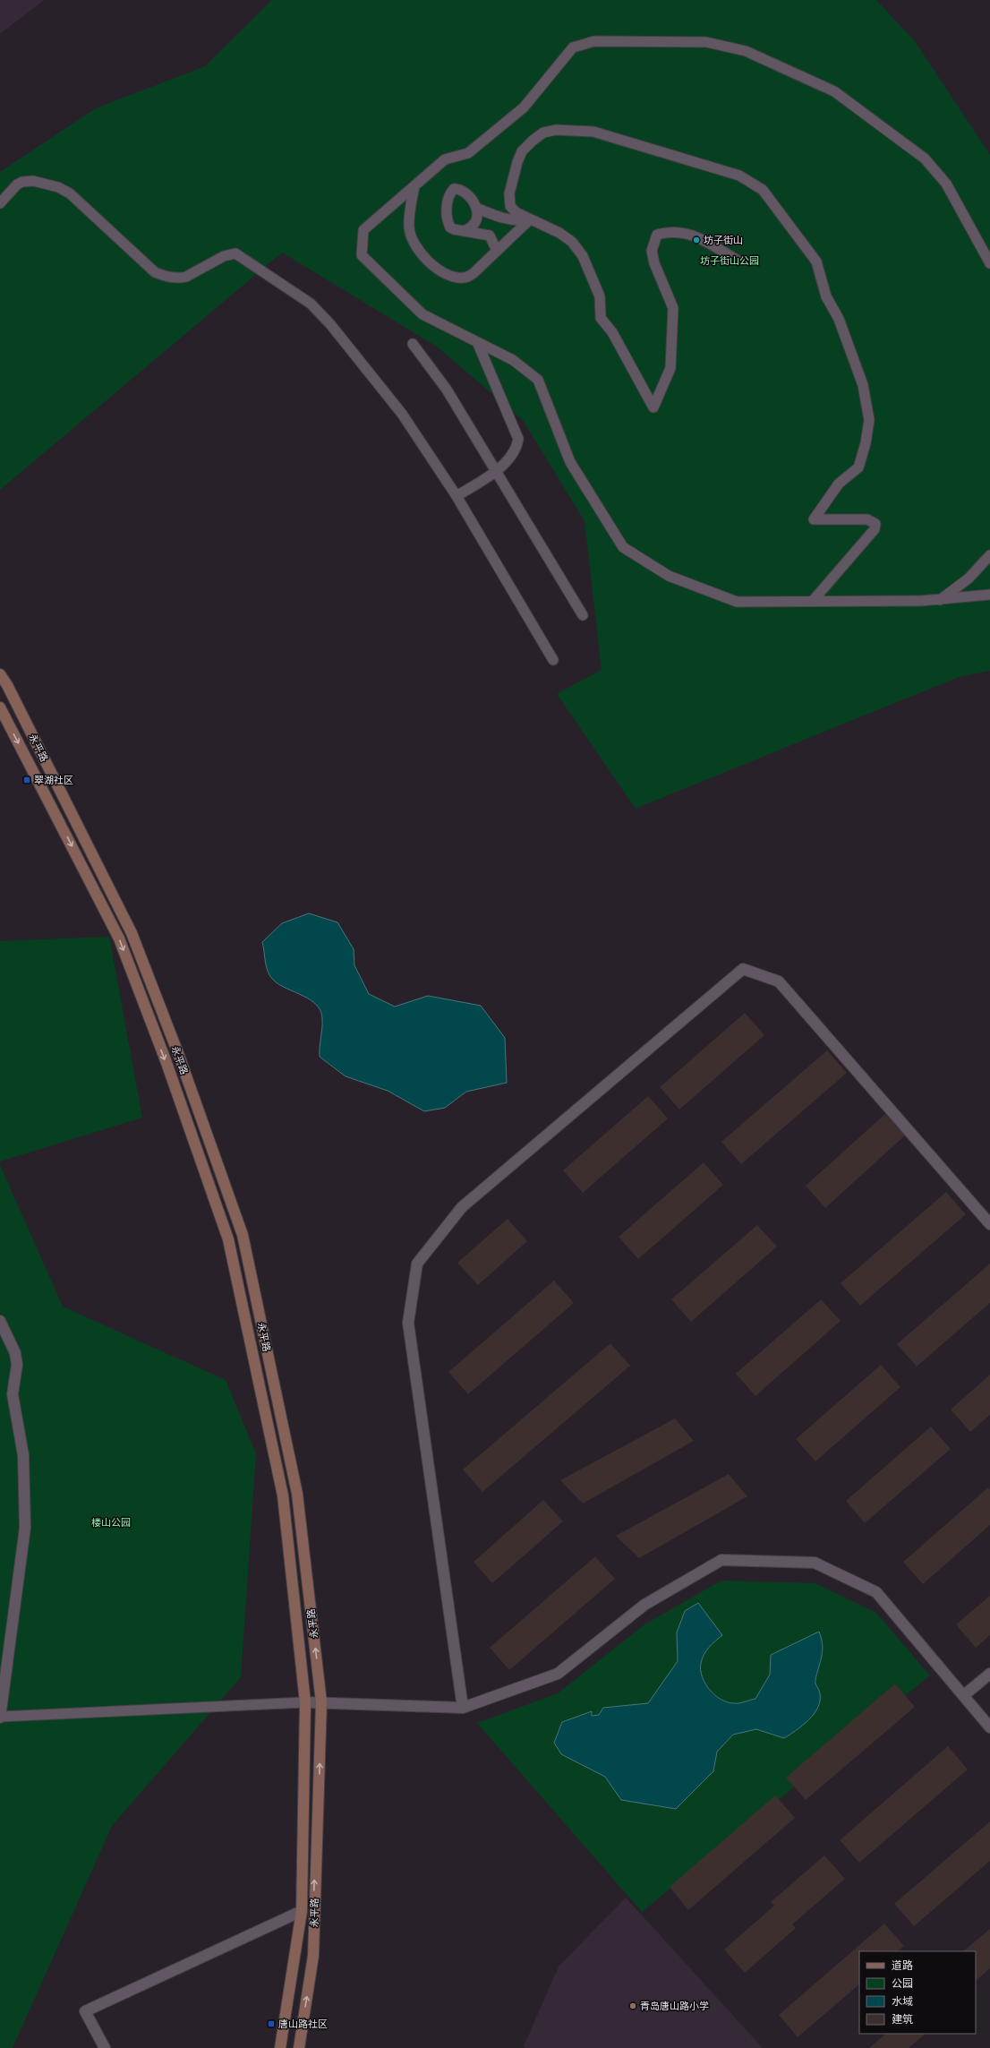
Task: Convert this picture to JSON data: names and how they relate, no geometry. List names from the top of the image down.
{
  "streets": {
    "main road": ["永平路"]
  },
  "parks": ["坊子街山公园", "楼山公园"],
  "places": {
    "other": ["坊子街山", "青岛唐山路小学"],
    "transit": ["翠湖社区", "唐山路社区"]
  },
  "legend": [
    "道路",
    "公园",
    "水域",
    "建筑"
  ]
}
